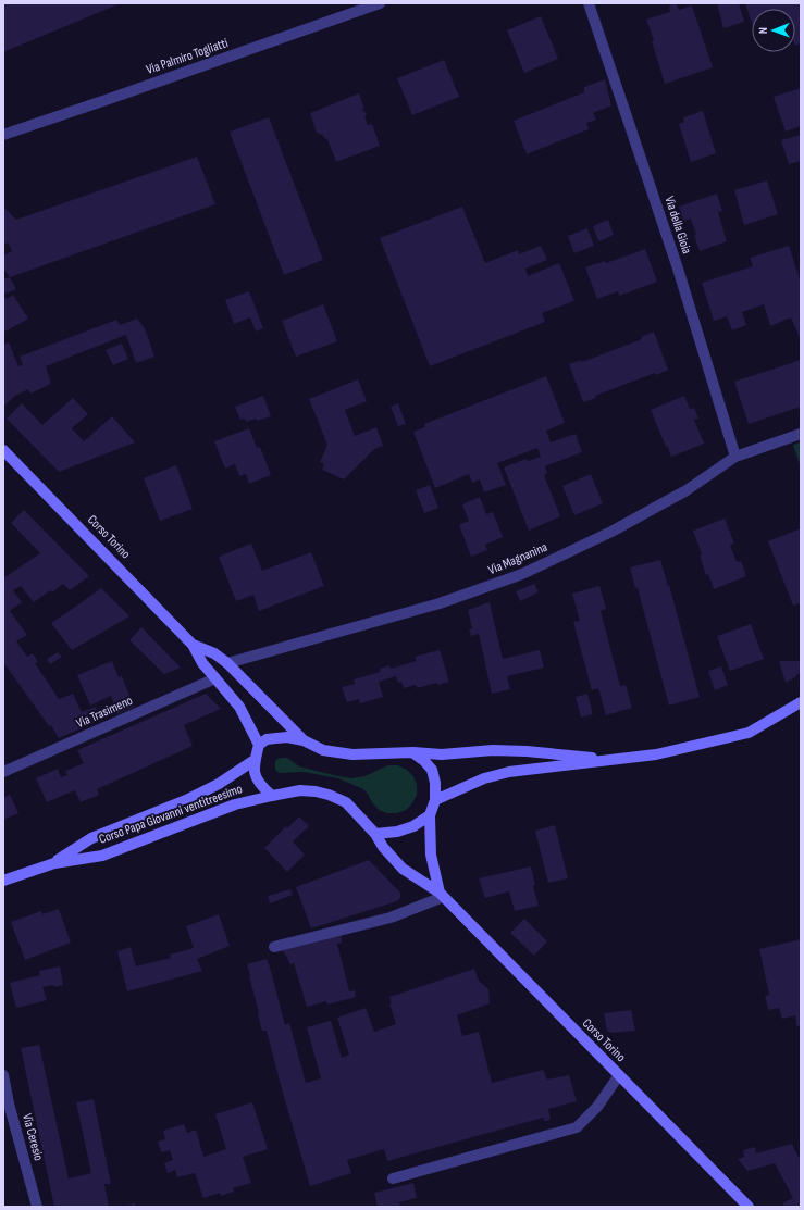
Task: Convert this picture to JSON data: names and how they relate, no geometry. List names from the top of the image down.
{
  "streets": {
    "main road": ["Corso Torino", "Corso Papa Giovanni ventitreesimo"],
    "street": [
      "Via Palmiro Togliatti",
      "Via della Gioia",
      "Via Magnanina",
      "Via Trasimeno",
      "Via Ceresio"
    ]
  },
  "crossings": [
    ["Via della Gioia", "Via Magnanina"],
    ["Corso Torino", "Via Magnanina"],
    ["Corso Torino", "Via Trasimeno"],
    ["Corso Torino", "Corso Papa Giovanni ventitreesimo"]
  ],
  "north": "left"
}
